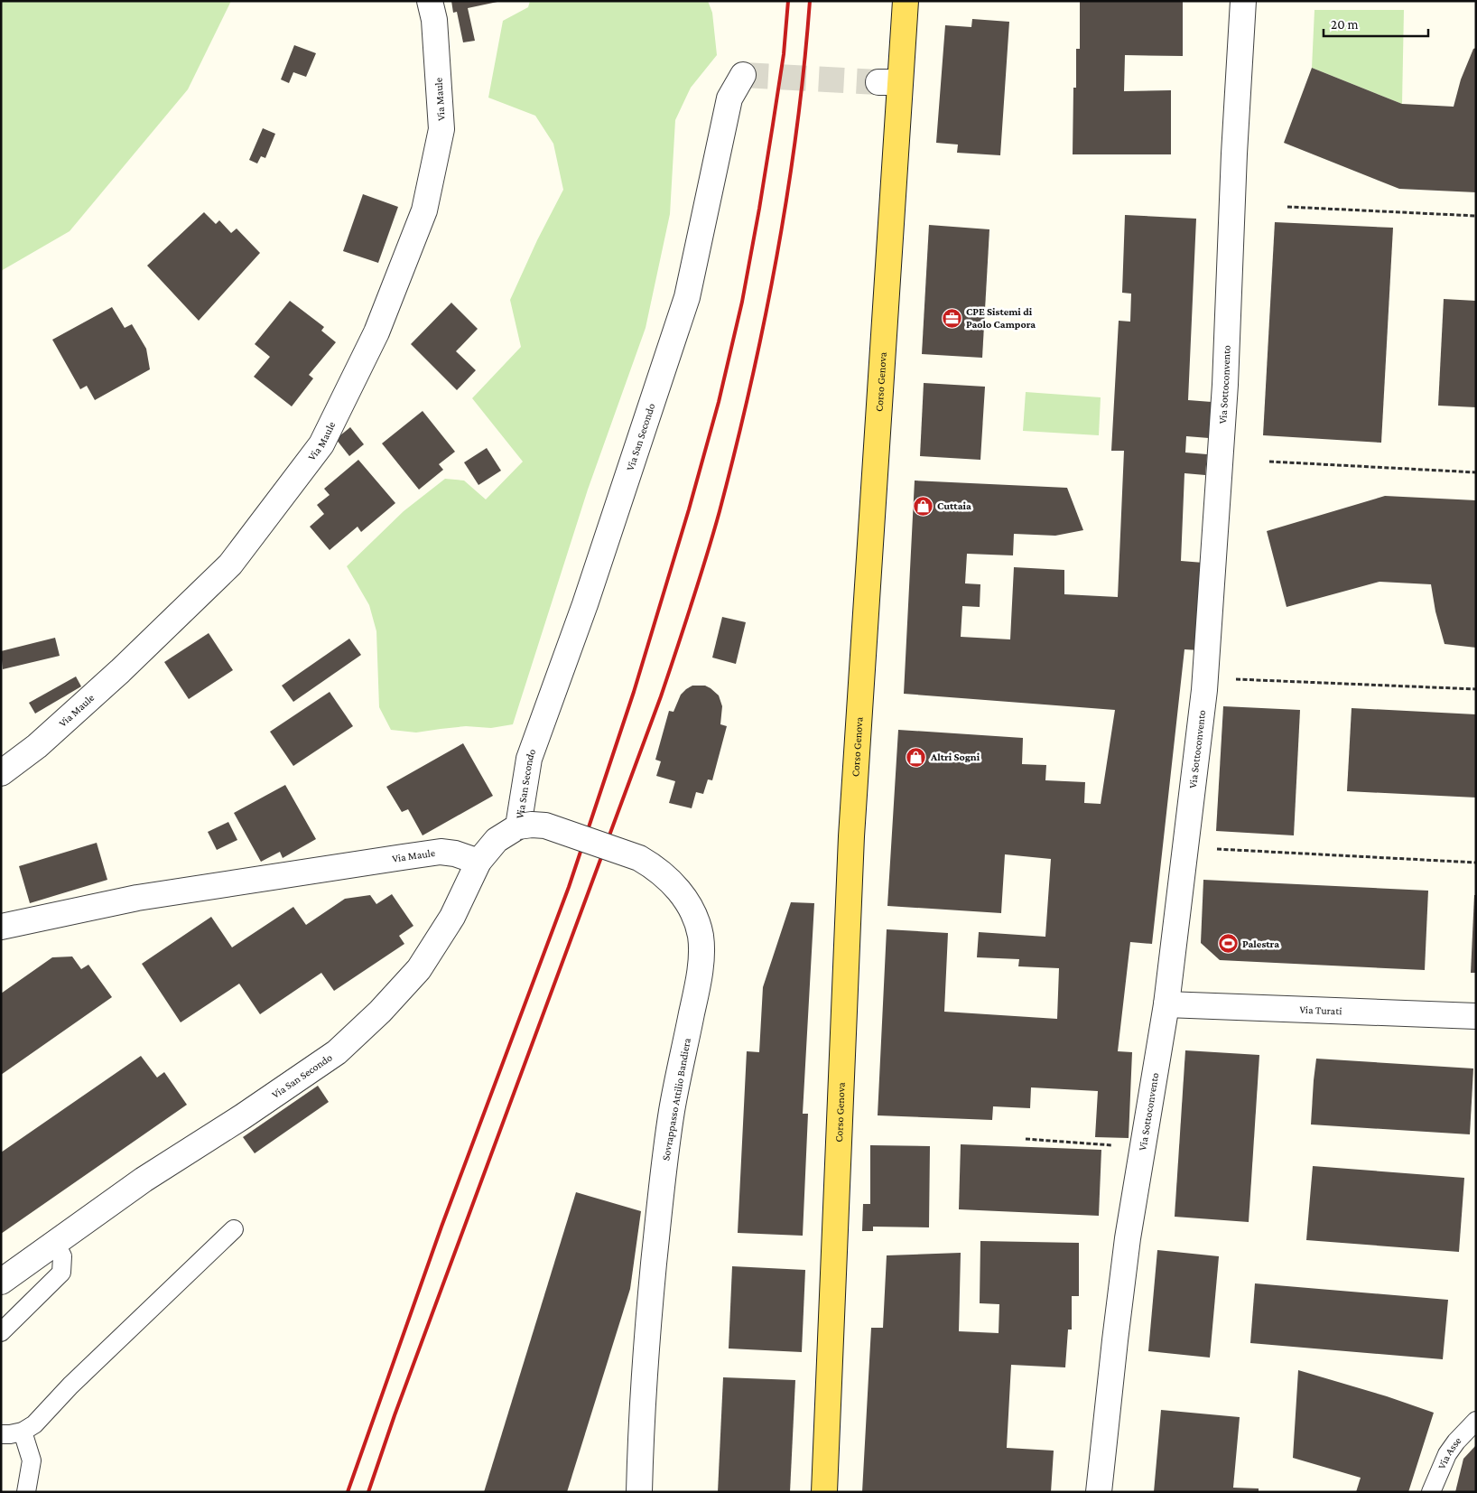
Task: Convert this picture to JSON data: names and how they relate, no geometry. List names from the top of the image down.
{
  "streets": {
    "main road": ["Corso Genova"],
    "street": [
      "Via Maule",
      "Via Sottoconvento",
      "Via San Secondo",
      "Via Turati",
      "Sovrappasso Attilio Bandiera"
    ],
    "lane": ["Via Asse"]
  },
  "crossings": [
    ["Via Maule", "Via San Secondo"],
    ["Via Sottoconvento", "Via Turati"],
    ["Via San Secondo", "Sovrappasso Attilio Bandiera"]
  ],
  "places": {
    "office": ["CPE Sistemi di Paolo Campora"],
    "shop": ["Cuttaia", "Altri Sogni"],
    "sports": ["Palestra"]
  },
  "scale_bar": "20 m"
}
